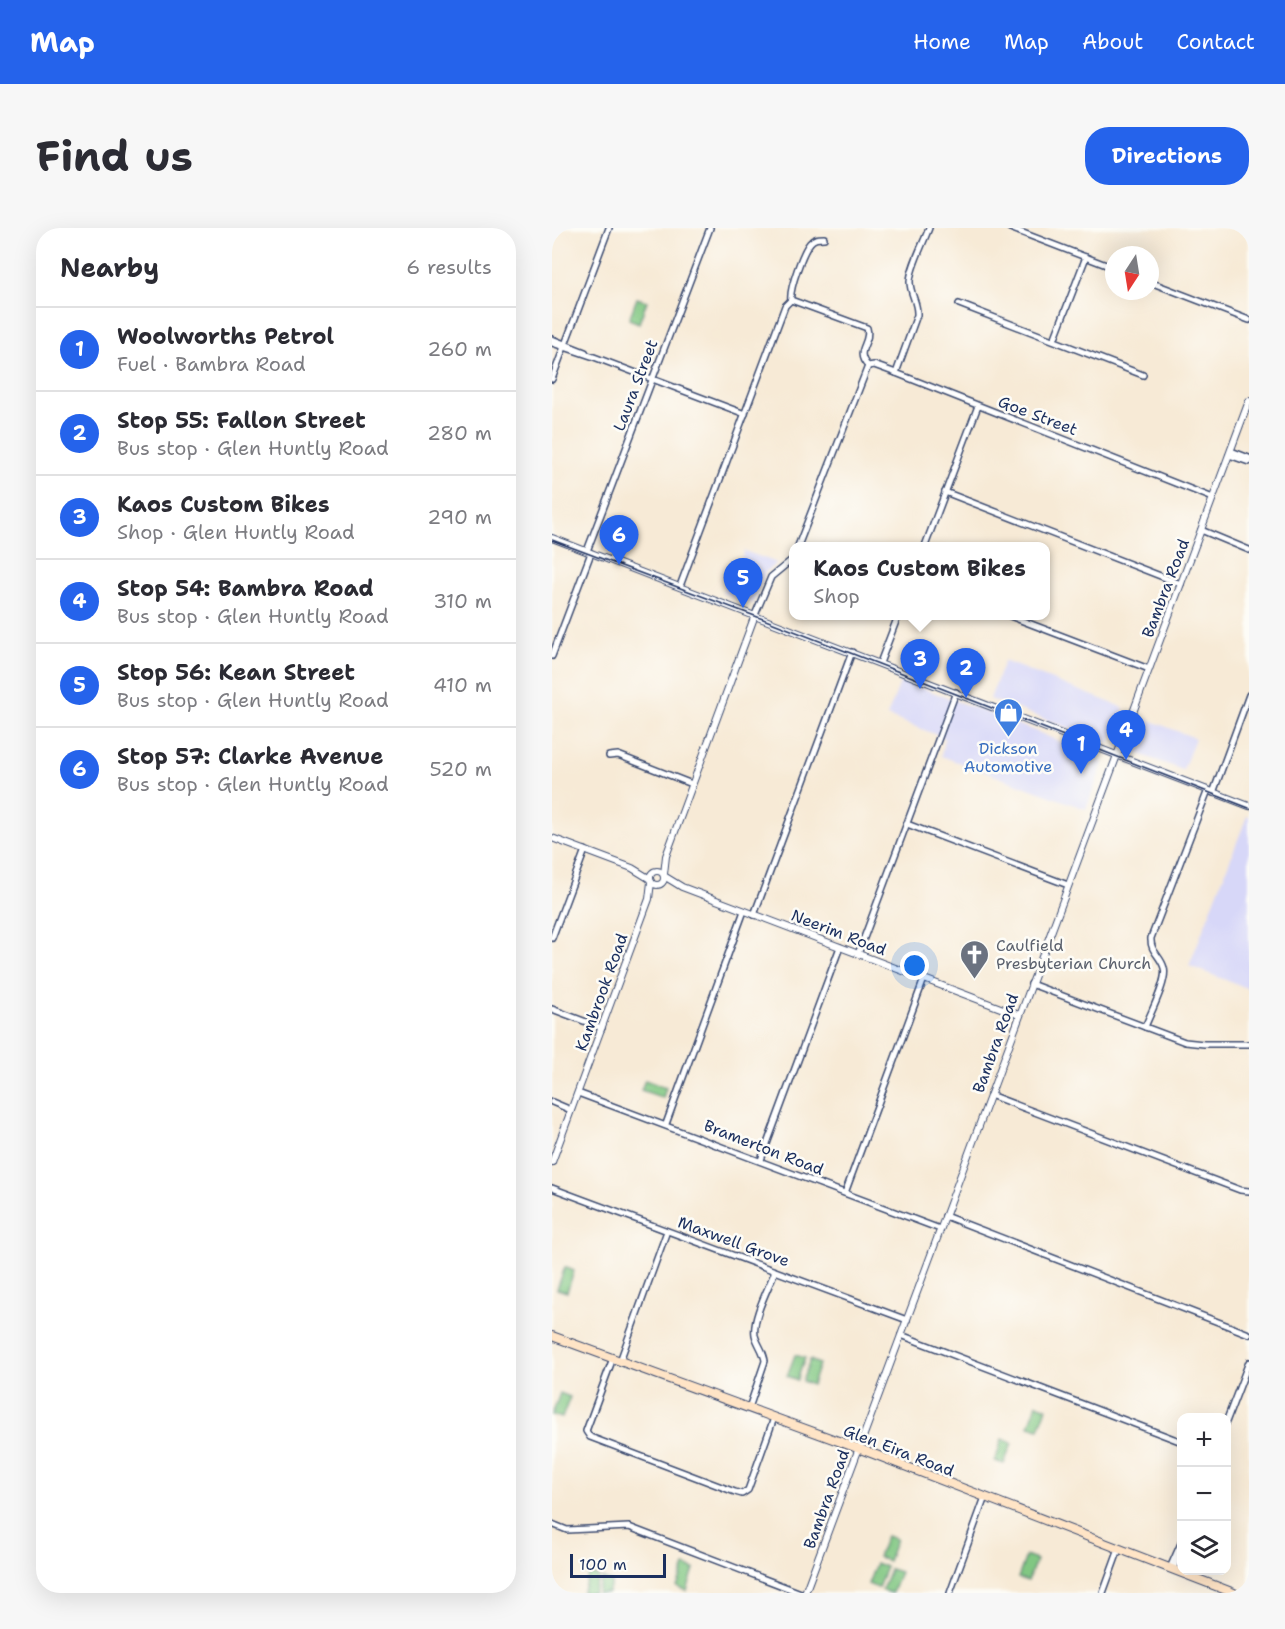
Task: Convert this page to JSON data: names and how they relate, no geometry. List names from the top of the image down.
{
  "streets": {
    "main road": ["Glen Eira Road"],
    "street": [
      "Laura Street",
      "Goe Street",
      "Bambra Road",
      "Neerim Road",
      "Kambrook Road",
      "Bramerton Road",
      "Maxwell Grove"
    ]
  },
  "crossings": [
    ["Goe Street", "Bambra Road"],
    ["Bambra Road", "Neerim Road"],
    ["Bambra Road", "Bramerton Road"],
    ["Bambra Road", "Maxwell Grove"],
    ["Bambra Road", "Glen Eira Road"],
    ["Neerim Road", "Kambrook Road"],
    ["Kambrook Road", "Bramerton Road"]
  ],
  "places": {
    "shop": ["Dickson Automotive"],
    "church": ["Caulfield Presbyterian Church"]
  },
  "scale_bar": "100 m",
  "north": "bottom",
  "page": {
    "header": "Map",
    "nav": [
      "Home",
      "Map",
      "About",
      "Contact"
    ],
    "buttons": "Directions",
    "title": "Find us",
    "heading": ["Nearby", "6 results"],
    "list": [
      {
        "mark": "1",
        "name": "Woolworths Petrol",
        "note": "Fuel · Bambra Road",
        "value": "260 m"
      },
      {
        "mark": "2",
        "name": "Stop 55: Fallon Street",
        "note": "Bus stop · Glen Huntly Road",
        "value": "280 m"
      },
      {
        "mark": "3",
        "name": "Kaos Custom Bikes",
        "note": "Shop · Glen Huntly Road",
        "value": "290 m"
      },
      {
        "mark": "4",
        "name": "Stop 54: Bambra Road",
        "note": "Bus stop · Glen Huntly Road",
        "value": "310 m"
      },
      {
        "mark": "5",
        "name": "Stop 56: Kean Street",
        "note": "Bus stop · Glen Huntly Road",
        "value": "410 m"
      },
      {
        "mark": "6",
        "name": "Stop 57: Clarke Avenue",
        "note": "Bus stop · Glen Huntly Road",
        "value": "520 m"
      }
    ],
    "pins": [
      "6",
      "5",
      "3",
      "2",
      "4",
      "1"
    ],
    "popup": ["Kaos Custom Bikes", "Shop"],
    "map_buttons": ["+", "−"],
    "scale": "100 m"
  }
}
